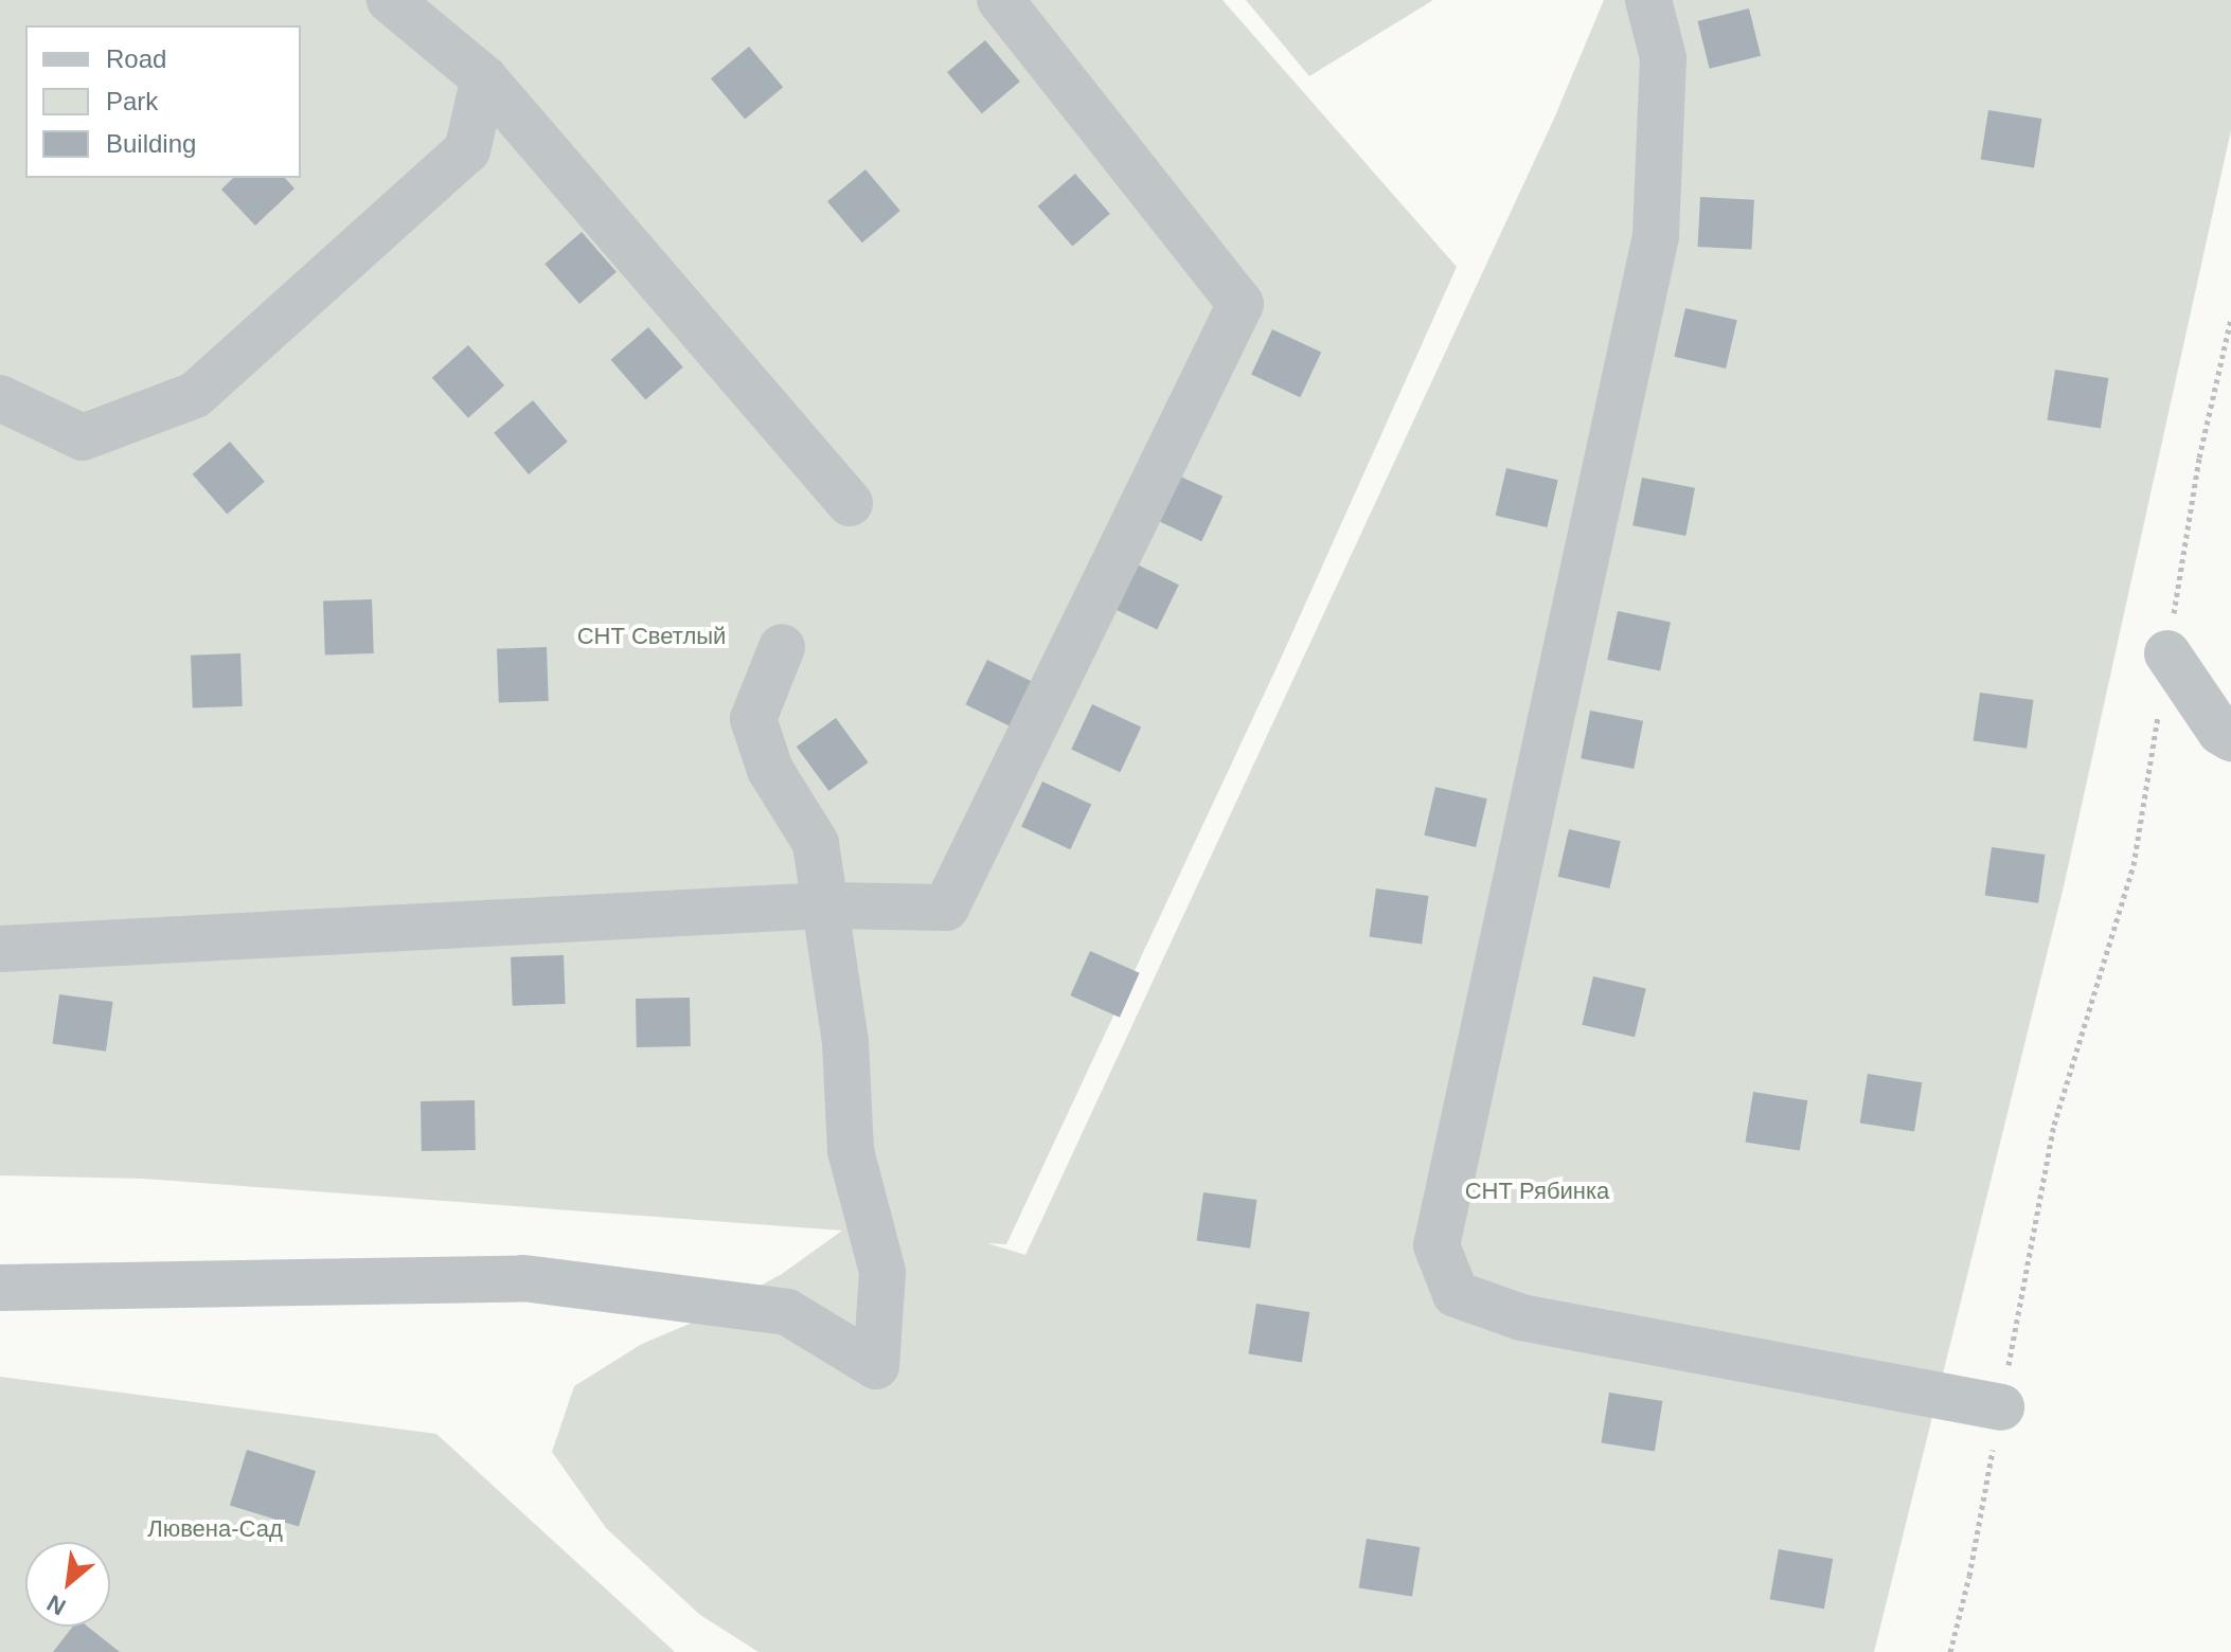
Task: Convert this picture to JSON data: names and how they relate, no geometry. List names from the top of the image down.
{
  "parks": ["СНТ Светлый", "СНТ Рябинка", "Лювена-Сад"],
  "legend": ["Road", "Park", "Building"],
  "north": "bottom left"
}
